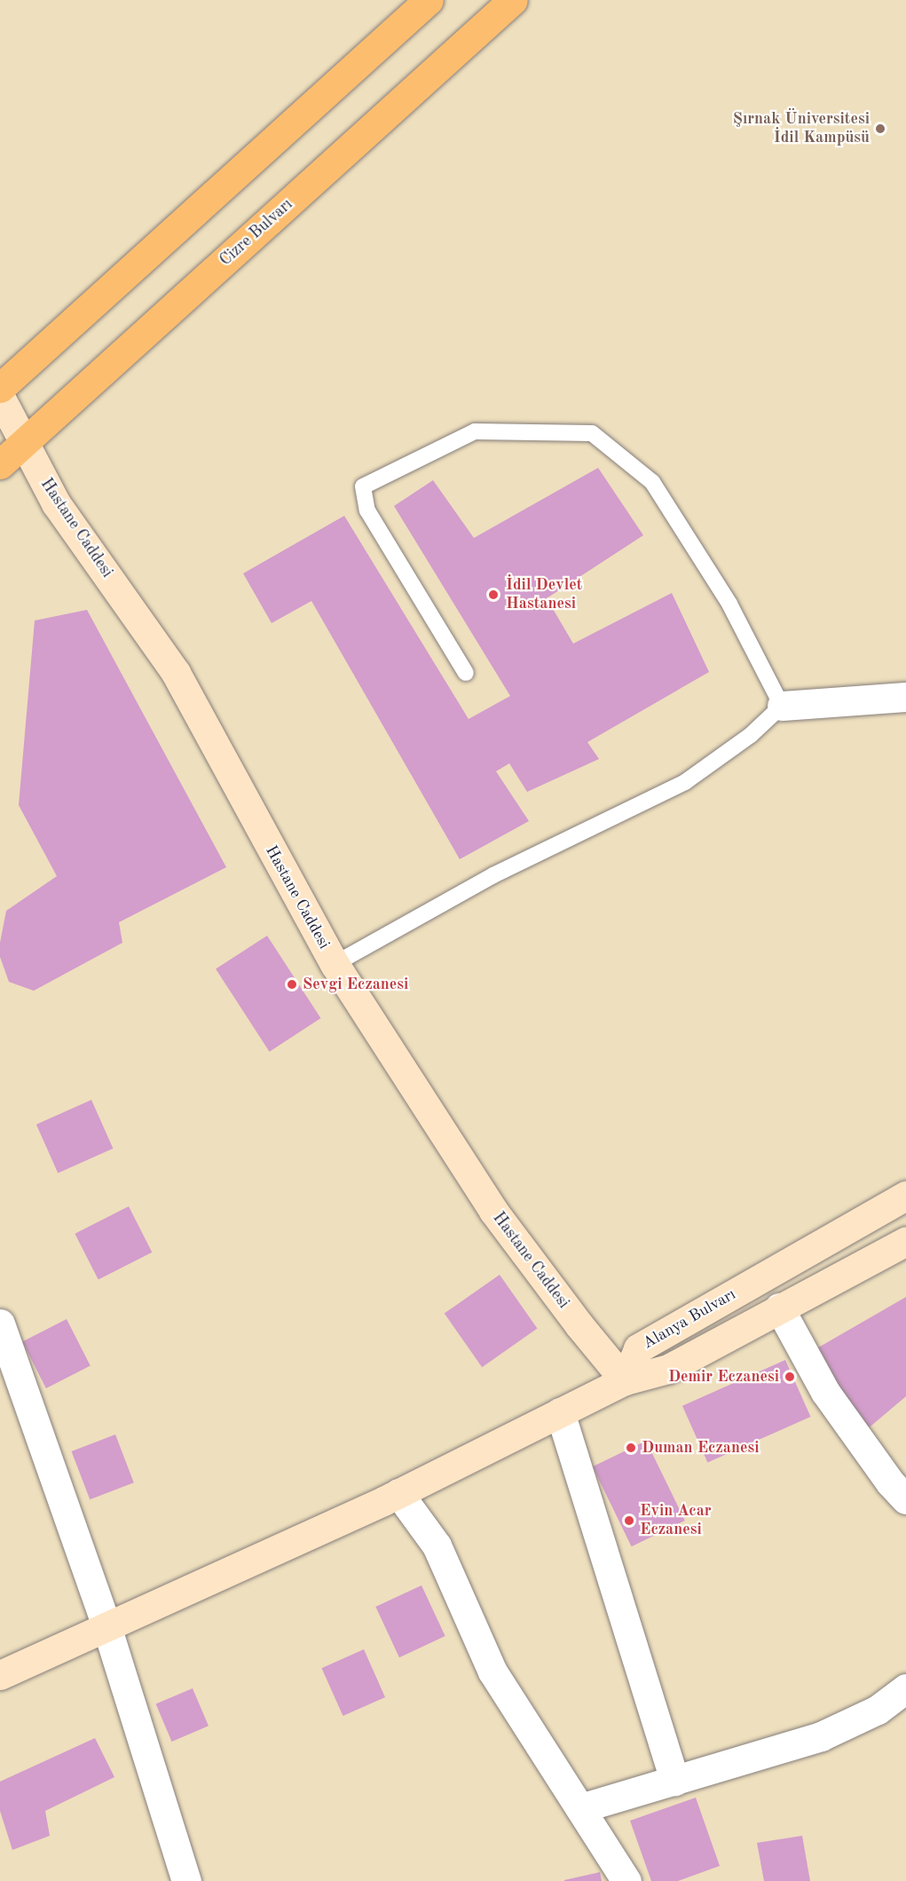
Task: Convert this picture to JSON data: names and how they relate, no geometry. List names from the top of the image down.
{
  "streets": {
    "main road": ["Cizre Bulvarı", "Hastane Caddesi", "Alanya Bulvarı"]
  },
  "crossings": [
    ["Cizre Bulvarı", "Hastane Caddesi"],
    ["Hastane Caddesi", "Alanya Bulvarı"]
  ],
  "places": [
    "Şırnak Üniversitesi İdil Kampüsü",
    "İdil Devlet Hastanesi",
    "Sevgi Eczanesi",
    "Demir Eczanesi",
    "Duman Eczanesi",
    "Evin Acar Eczanesi"
  ]
}
